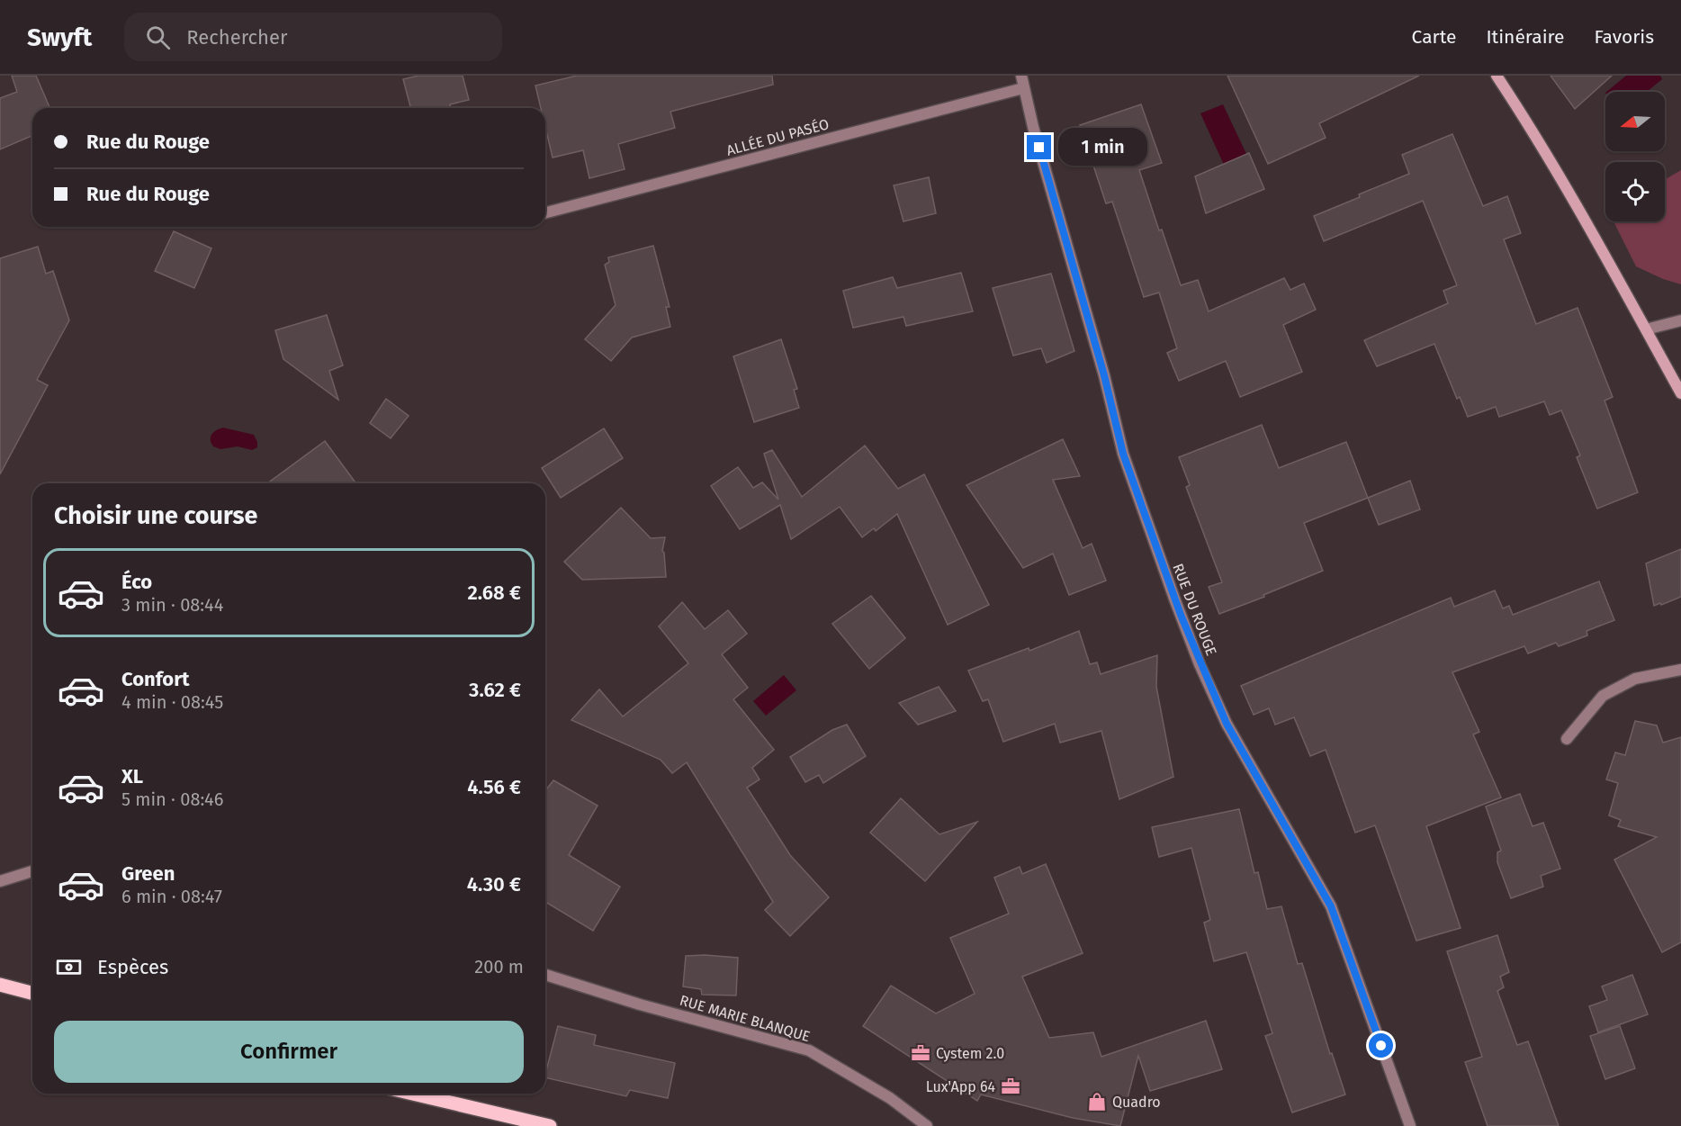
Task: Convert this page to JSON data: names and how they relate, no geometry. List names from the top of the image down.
{
  "streets": {
    "street": ["ALLÉE DU PASÉO", "RUE DU ROUGE", "RUE MARIE BLANQUE"]
  },
  "crossings": [
    ["ALLÉE DU PASÉO", "RUE DU ROUGE"]
  ],
  "places": {
    "office": ["Cystem 2.0", "Lux'App 64"],
    "shop": ["Quadro"]
  },
  "north": "left",
  "page": {
    "header": "Swyft",
    "search": "Rechercher",
    "nav": ["Carte", "Itinéraire", "Favoris"],
    "banner": ["Rue du Rouge", "Rue du Rouge"],
    "bubble": "1 min",
    "heading": "Choisir une course",
    "list": [
      {
        "name": "Éco",
        "note": "3 min · 08:44",
        "value": "2.68 €"
      },
      {
        "name": "Confort",
        "note": "4 min · 08:45",
        "value": "3.62 €"
      },
      {
        "name": "XL",
        "note": "5 min · 08:46",
        "value": "4.56 €"
      },
      {
        "name": "Green",
        "note": "6 min · 08:47",
        "value": "4.30 €"
      }
    ],
    "pay": ["Espèces", "200 m"],
    "buttons": "Confirmer"
  }
}
